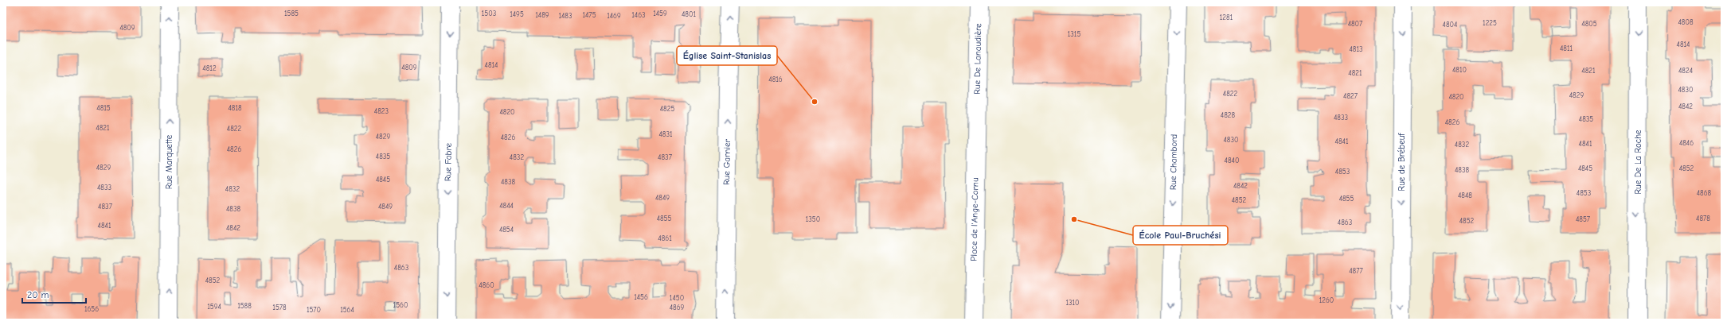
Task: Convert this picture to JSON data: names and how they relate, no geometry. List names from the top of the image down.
{
  "streets": {
    "street": [
      "Rue De Lanaudière",
      "Rue Marquette",
      "Rue Fabre",
      "Rue Garnier",
      "Rue Chambord",
      "Rue de Brébeuf",
      "Rue De La Roche",
      "Place de l'Ange-Cornu"
    ]
  },
  "crossings": [
    ["Rue De Lanaudière", "Place de l'Ange-Cornu"]
  ],
  "one_way": [
    "Rue Marquette",
    "Rue Fabre",
    "Rue Garnier",
    "Rue Chambord",
    "Rue de Brébeuf",
    "Rue De La Roche"
  ],
  "places": ["Église Saint-Stanislas", "École Paul-Bruchési"],
  "house_numbers": [
    "1585",
    "1503",
    "1459",
    "1495",
    "4801",
    "1489",
    "1475",
    "1463",
    "1483",
    "1469",
    "1281",
    "4808",
    "1225",
    "4807",
    "4805",
    "4804",
    "4809",
    "1315",
    "4814",
    "4811",
    "4813",
    "4814",
    "4809",
    "4812",
    "4810",
    "4821",
    "4824",
    "4821",
    "4816",
    "4830",
    "4822",
    "4829",
    "4827",
    "4820",
    "4842",
    "4815",
    "4818",
    "4825",
    "4823",
    "4820",
    "4828",
    "4833",
    "4835",
    "4826",
    "4821",
    "4822",
    "4831",
    "4829",
    "4826",
    "4830",
    "4841",
    "4846",
    "4841",
    "4832",
    "4826",
    "4835",
    "4832",
    "4837",
    "4840",
    "4829",
    "4845",
    "4852",
    "4838",
    "4853",
    "4845",
    "4838",
    "4842",
    "4833",
    "4832",
    "4853",
    "4868",
    "4848",
    "4849",
    "4855",
    "4852",
    "4844",
    "4837",
    "4849",
    "4838",
    "4855",
    "4878",
    "1350",
    "4857",
    "4852",
    "4863",
    "4841",
    "4842",
    "4854",
    "4861",
    "4863",
    "4877",
    "4852",
    "4860",
    "1456",
    "1450",
    "1260",
    "1310",
    "1560",
    "1588",
    "1594",
    "1578",
    "4869",
    "1656",
    "1570",
    "1564"
  ],
  "scale_bar": "20 m"
}
